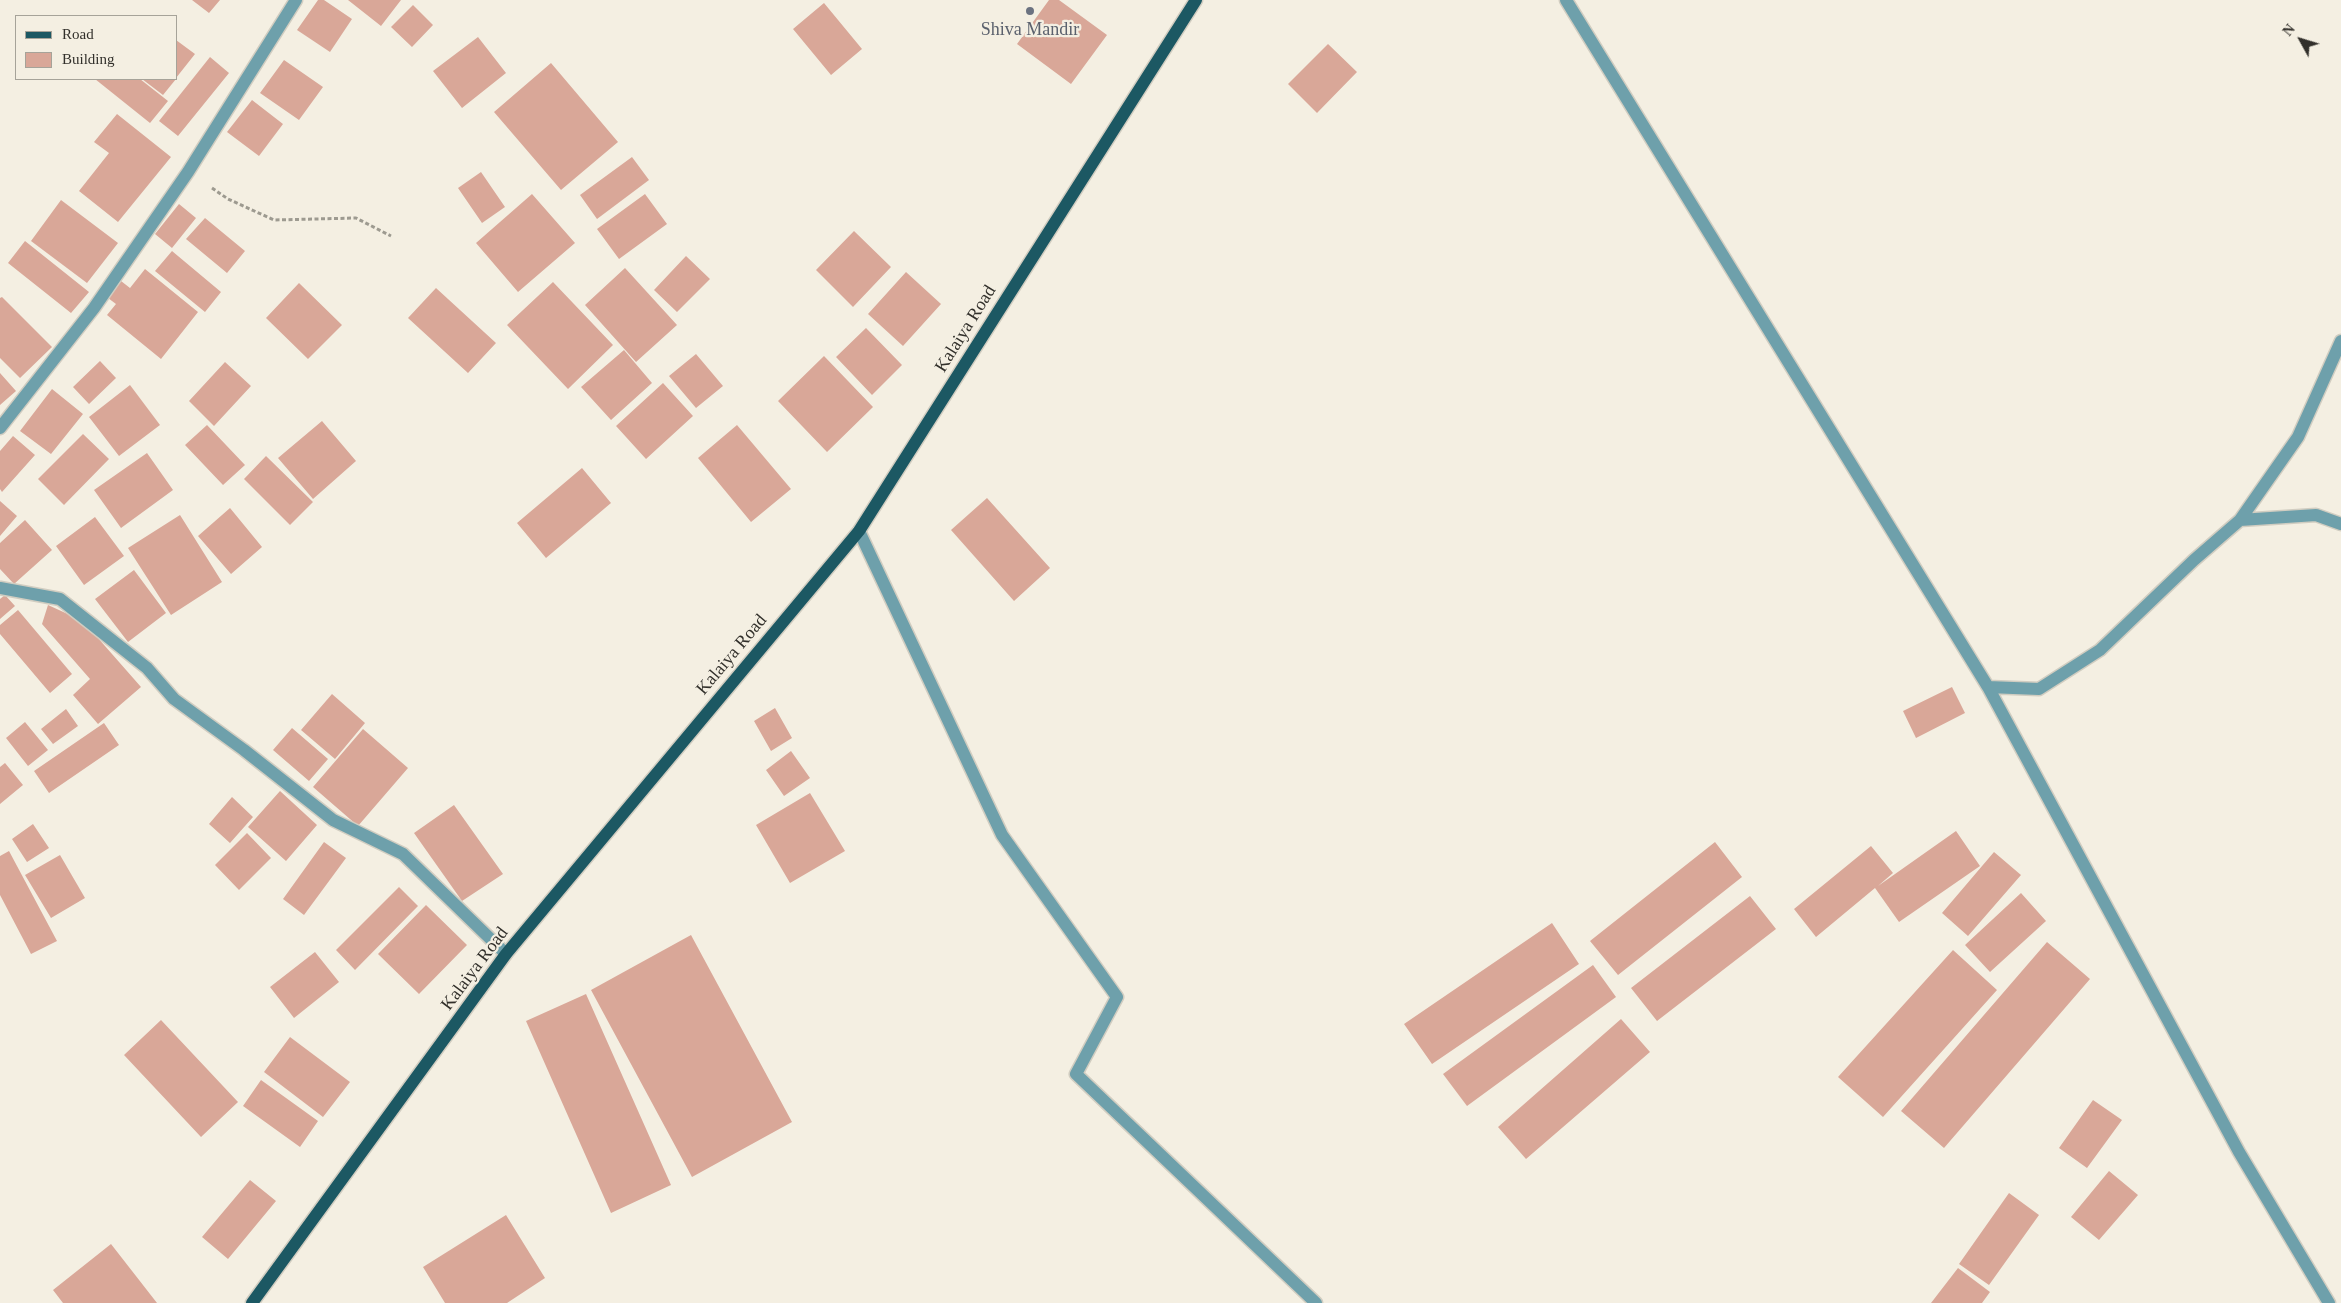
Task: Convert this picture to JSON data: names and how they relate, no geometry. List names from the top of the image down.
{
  "streets": {
    "main road": ["Kalaiya Road"]
  },
  "places": ["Shiva Mandir"],
  "legend": ["Road", "Building"],
  "north": "top left"
}
